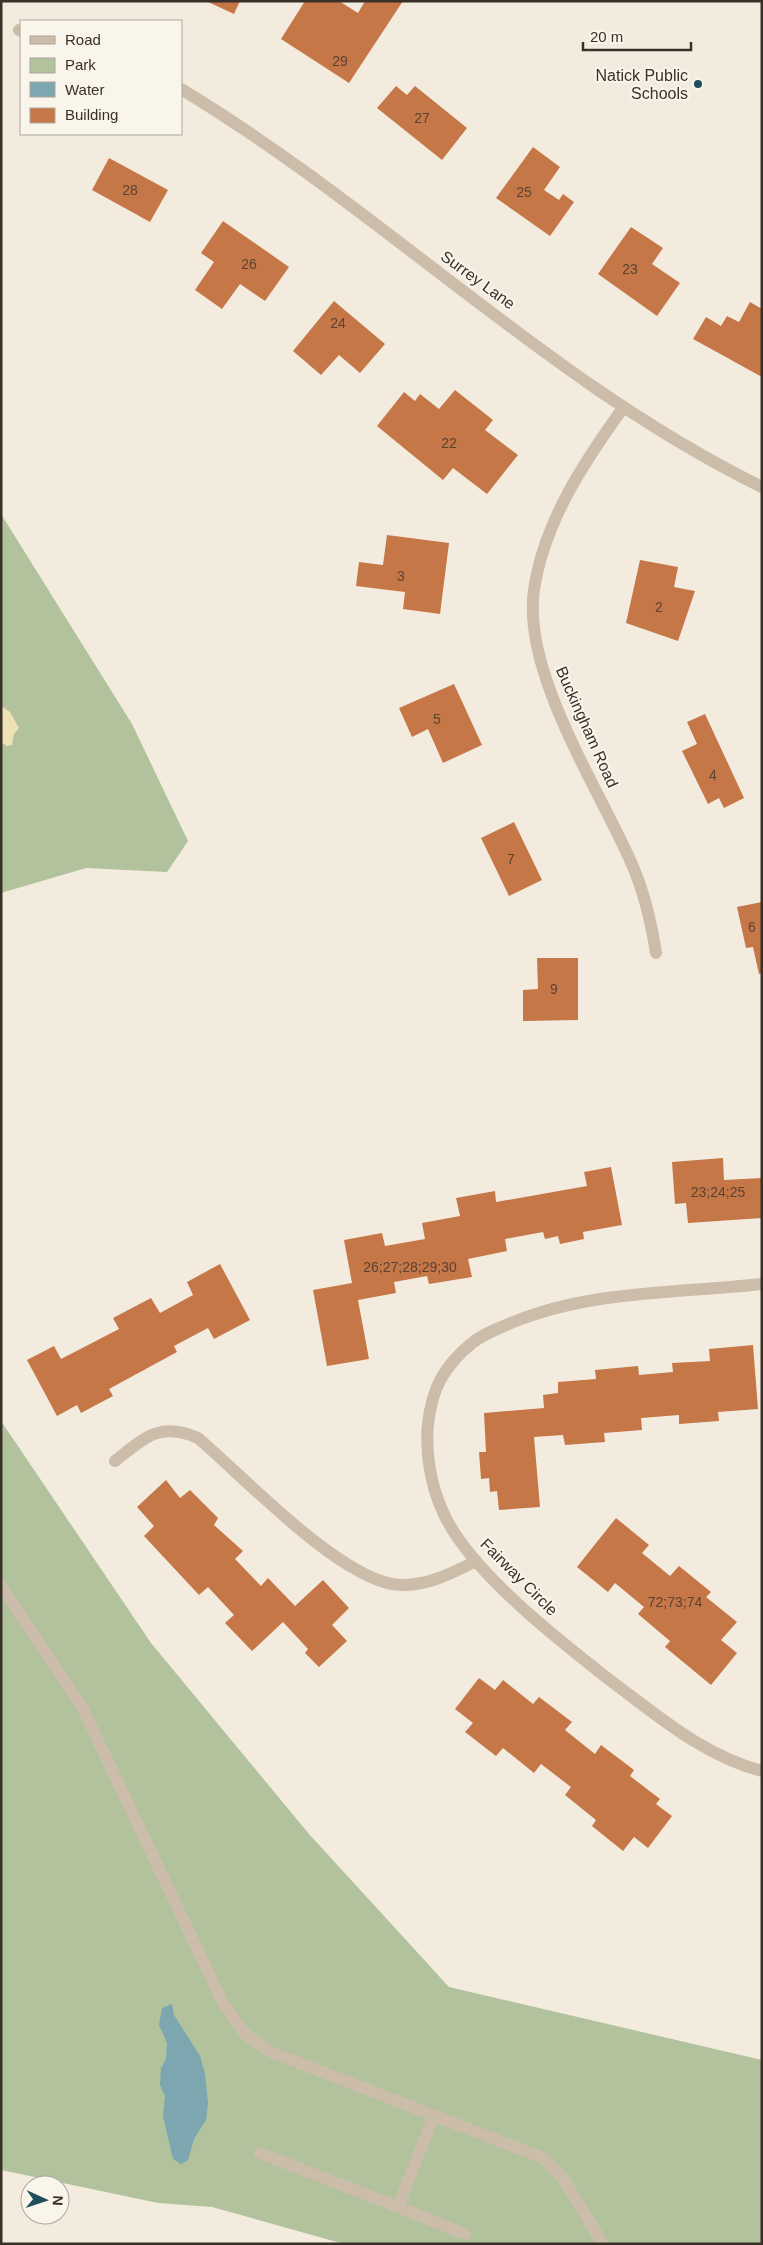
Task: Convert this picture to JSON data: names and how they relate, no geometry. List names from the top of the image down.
{
  "streets": {
    "street": ["Surrey Lane", "Buckingham Road", "Fairway Circle"]
  },
  "crossings": [
    ["Surrey Lane", "Buckingham Road"]
  ],
  "places": ["Natick Public Schools"],
  "house_numbers": [
    "29",
    "27",
    "28",
    "25",
    "26",
    "23",
    "24",
    "22",
    "3",
    "2",
    "5",
    "4",
    "7",
    "6",
    "9",
    "23;24;25",
    "26;27;28;29;30",
    "72;73;74"
  ],
  "legend": [
    "Road",
    "Park",
    "Water",
    "Building"
  ],
  "scale_bar": "20 m",
  "north": "right"
}
